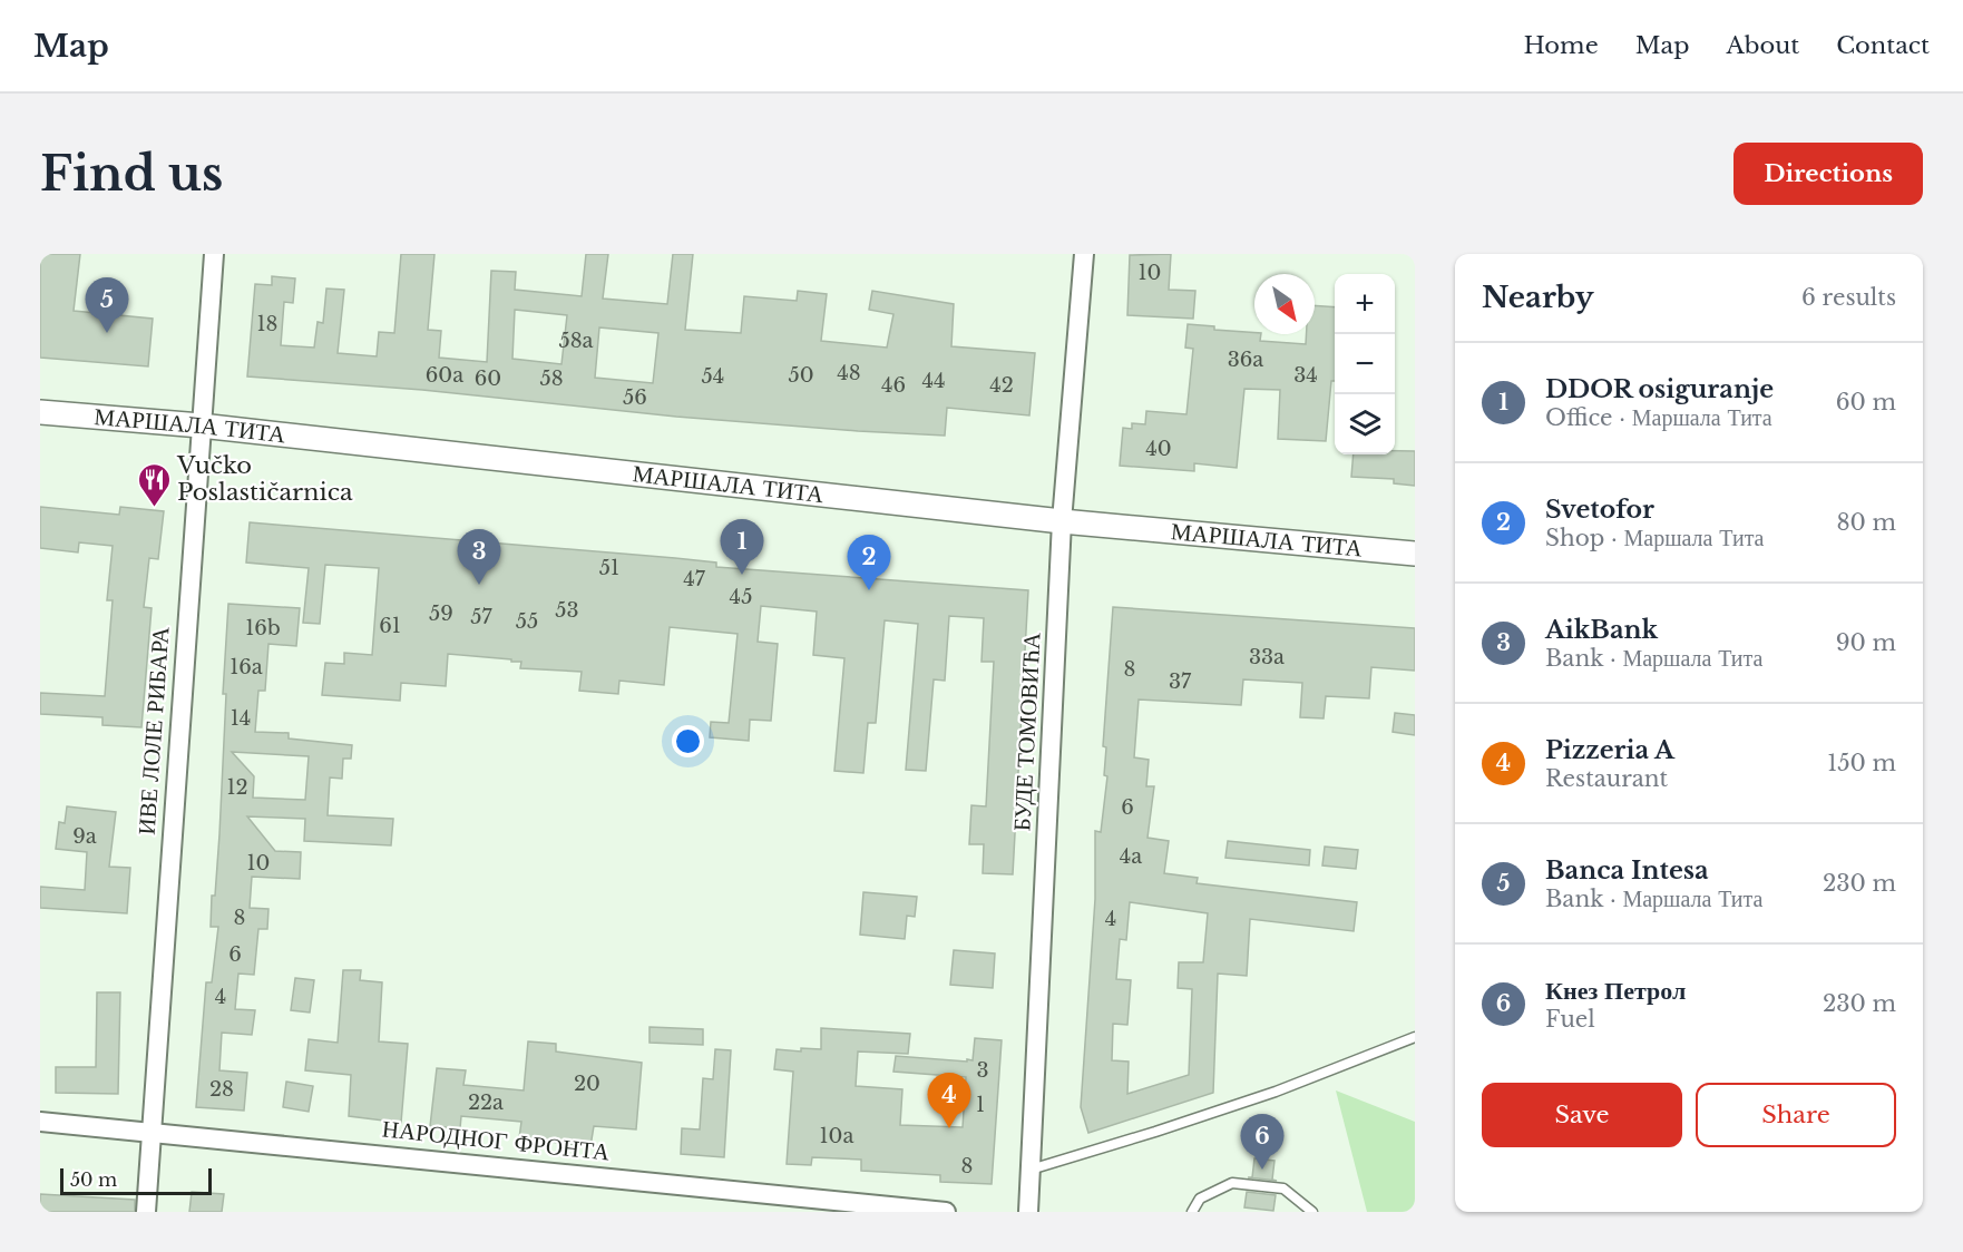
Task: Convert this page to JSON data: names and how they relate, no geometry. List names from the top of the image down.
{
  "streets": {
    "street": [
      "МАРШАЛА ТИТА",
      "ИВЕ ЛОЛЕ РИБАРА",
      "БУДЕ ТОМОВИЋА",
      "НАРОДНОГ ФРОНТА"
    ]
  },
  "crossings": [
    ["МАРШАЛА ТИТА", "ИВЕ ЛОЛЕ РИБАРА"],
    ["МАРШАЛА ТИТА", "БУДЕ ТОМОВИЋА"],
    ["ИВЕ ЛОЛЕ РИБАРА", "НАРОДНОГ ФРОНТА"]
  ],
  "places": {
    "restaurant": ["Vučko Poslastičarnica"]
  },
  "house_numbers": [
    "10",
    "18",
    "58a",
    "36a",
    "48",
    "60a",
    "50",
    "34",
    "54",
    "60",
    "58",
    "44",
    "46",
    "42",
    "56",
    "40",
    "51",
    "47",
    "45",
    "53",
    "59",
    "57",
    "55",
    "61",
    "16b",
    "33a",
    "16a",
    "8",
    "37",
    "14",
    "12",
    "6",
    "9a",
    "4a",
    "10",
    "8",
    "4",
    "6",
    "4",
    "3",
    "20",
    "28",
    "22a",
    "1",
    "10a",
    "8"
  ],
  "scale_bar": "50 m",
  "north": "bottom right",
  "page": {
    "header": "Map",
    "nav": [
      "Home",
      "Map",
      "About",
      "Contact"
    ],
    "buttons": [
      "Directions",
      ["Save", "Share"]
    ],
    "title": "Find us",
    "heading": ["Nearby", "6 results"],
    "map_buttons": ["+", "−"],
    "pins": [
      "5",
      "1",
      "3",
      "2",
      "4",
      "6"
    ],
    "list": [
      {
        "mark": "1",
        "name": "DDOR osiguranje",
        "note": "Office · Маршала Тита",
        "value": "60 m"
      },
      {
        "mark": "2",
        "name": "Svetofor",
        "note": "Shop · Маршала Тита",
        "value": "80 m"
      },
      {
        "mark": "3",
        "name": "AikBank",
        "note": "Bank · Маршала Тита",
        "value": "90 m"
      },
      {
        "mark": "4",
        "name": "Pizzeria A",
        "note": "Restaurant",
        "value": "150 m"
      },
      {
        "mark": "5",
        "name": "Banca Intesa",
        "note": "Bank · Маршала Тита",
        "value": "230 m"
      },
      {
        "mark": "6",
        "name": "Кнез Петрол",
        "note": "Fuel",
        "value": "230 m"
      }
    ],
    "scale": "50 m"
  }
}
